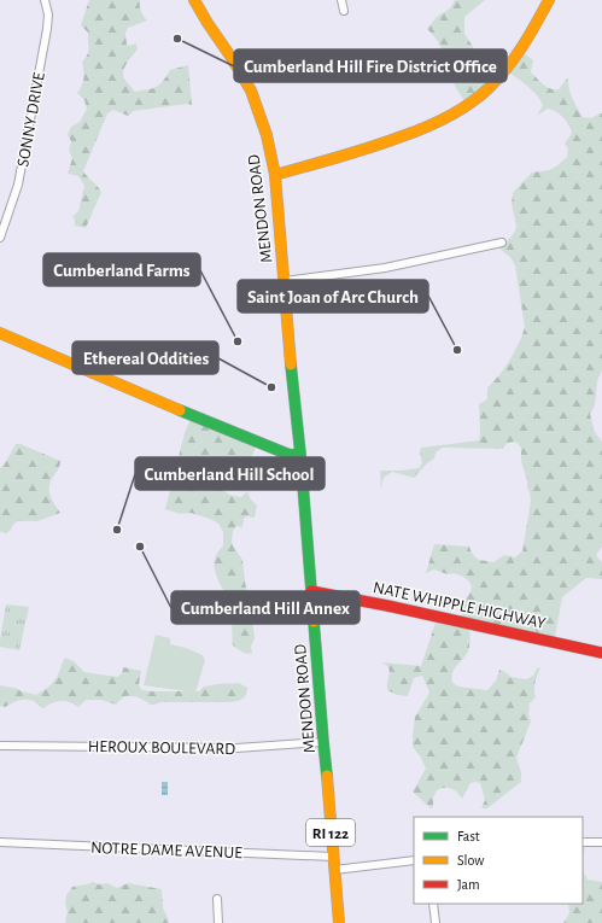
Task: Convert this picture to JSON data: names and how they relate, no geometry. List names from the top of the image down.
{
  "streets": {
    "main road": ["MENDON ROAD", "NATE WHIPPLE HIGHWAY", "RI 122"],
    "street": ["SONNY DRIVE", "HEROUX BOULEVARD", "NOTRE DAME AVENUE"]
  },
  "crossings": [
    ["MENDON ROAD", "NATE WHIPPLE HIGHWAY"],
    ["MENDON ROAD", "HEROUX BOULEVARD"],
    ["MENDON ROAD", "NOTRE DAME AVENUE"]
  ],
  "places": [
    "Cumberland Hill Fire District Office",
    "Cumberland Farms",
    "Saint Joan of Arc Church",
    "Ethereal Oddities",
    "Cumberland Hill School",
    "Cumberland Hill Annex"
  ],
  "legend": ["Fast", "Slow", "Jam"]
}
